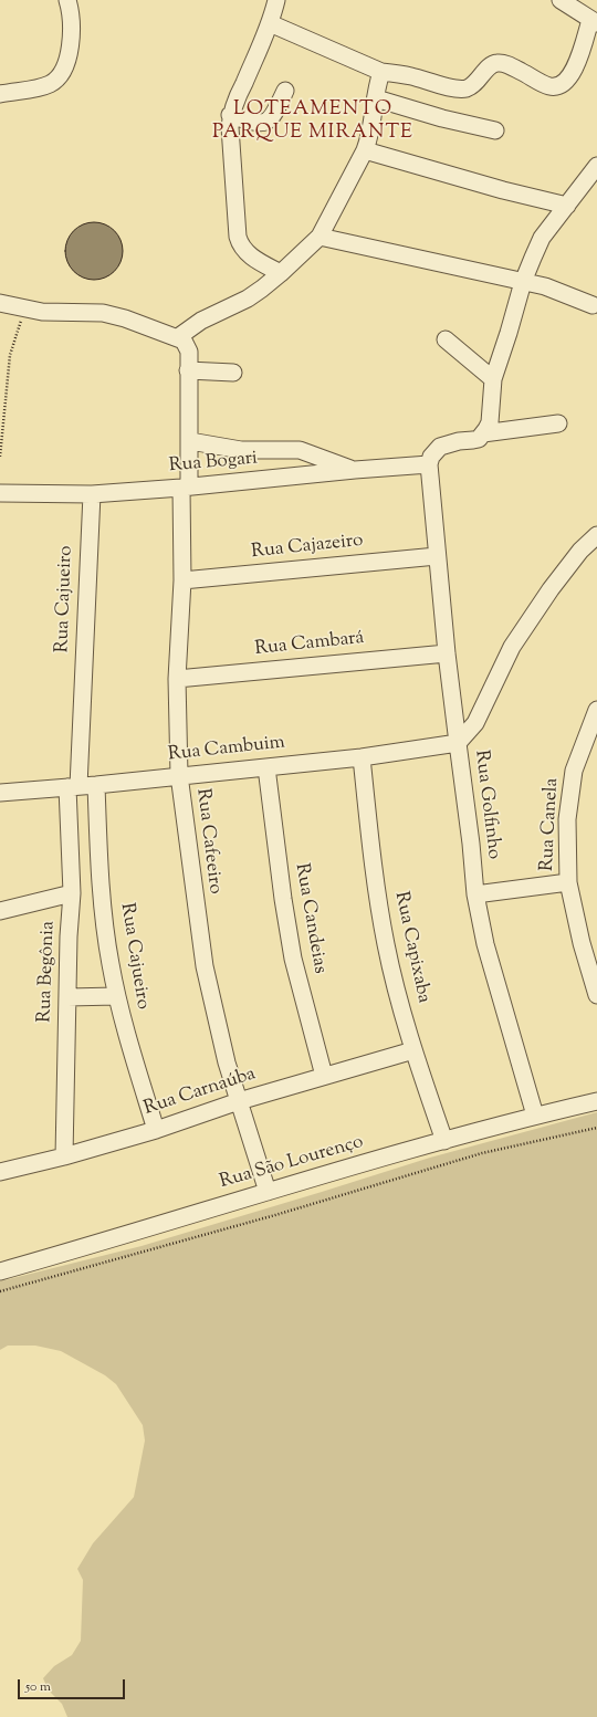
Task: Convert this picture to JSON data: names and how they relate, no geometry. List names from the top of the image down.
{
  "streets": {
    "street": [
      "Rua Bogari",
      "Rua Cajazeiro",
      "Rua Cajueiro",
      "Rua Cambará",
      "Rua Cambuim",
      "Rua Golfinho",
      "Rua Canela",
      "Rua Cafeeiro",
      "Rua Candeias",
      "Rua Capixaba",
      "Rua Begônia",
      "Rua Carnaúba",
      "Rua São Lourenço"
    ]
  },
  "crossings": [
    ["Rua Bogari", "Rua Cajueiro"],
    ["Rua Bogari", "Rua Cafeeiro"],
    ["Rua Cajazeiro", "Rua Cafeeiro"],
    ["Rua Cajueiro", "Rua Cambuim"],
    ["Rua Cajueiro", "Rua Begônia"],
    ["Rua Cajueiro", "Rua Carnaúba"],
    ["Rua Cambará", "Rua Cafeeiro"],
    ["Rua Cambuim", "Rua Golfinho"],
    ["Rua Cambuim", "Rua Cafeeiro"],
    ["Rua Cambuim", "Rua Candeias"],
    ["Rua Cambuim", "Rua Capixaba"],
    ["Rua Cambuim", "Rua Begônia"],
    ["Rua Golfinho", "Rua São Lourenço"],
    ["Rua Cafeeiro", "Rua Carnaúba"],
    ["Rua Cafeeiro", "Rua São Lourenço"],
    ["Rua Candeias", "Rua Carnaúba"],
    ["Rua Capixaba", "Rua Carnaúba"],
    ["Rua Capixaba", "Rua São Lourenço"],
    ["Rua Begônia", "Rua Carnaúba"]
  ],
  "districts": ["LOTEAMENTO PARQUE MIRANTE"],
  "scale_bar": "50 m"
}
